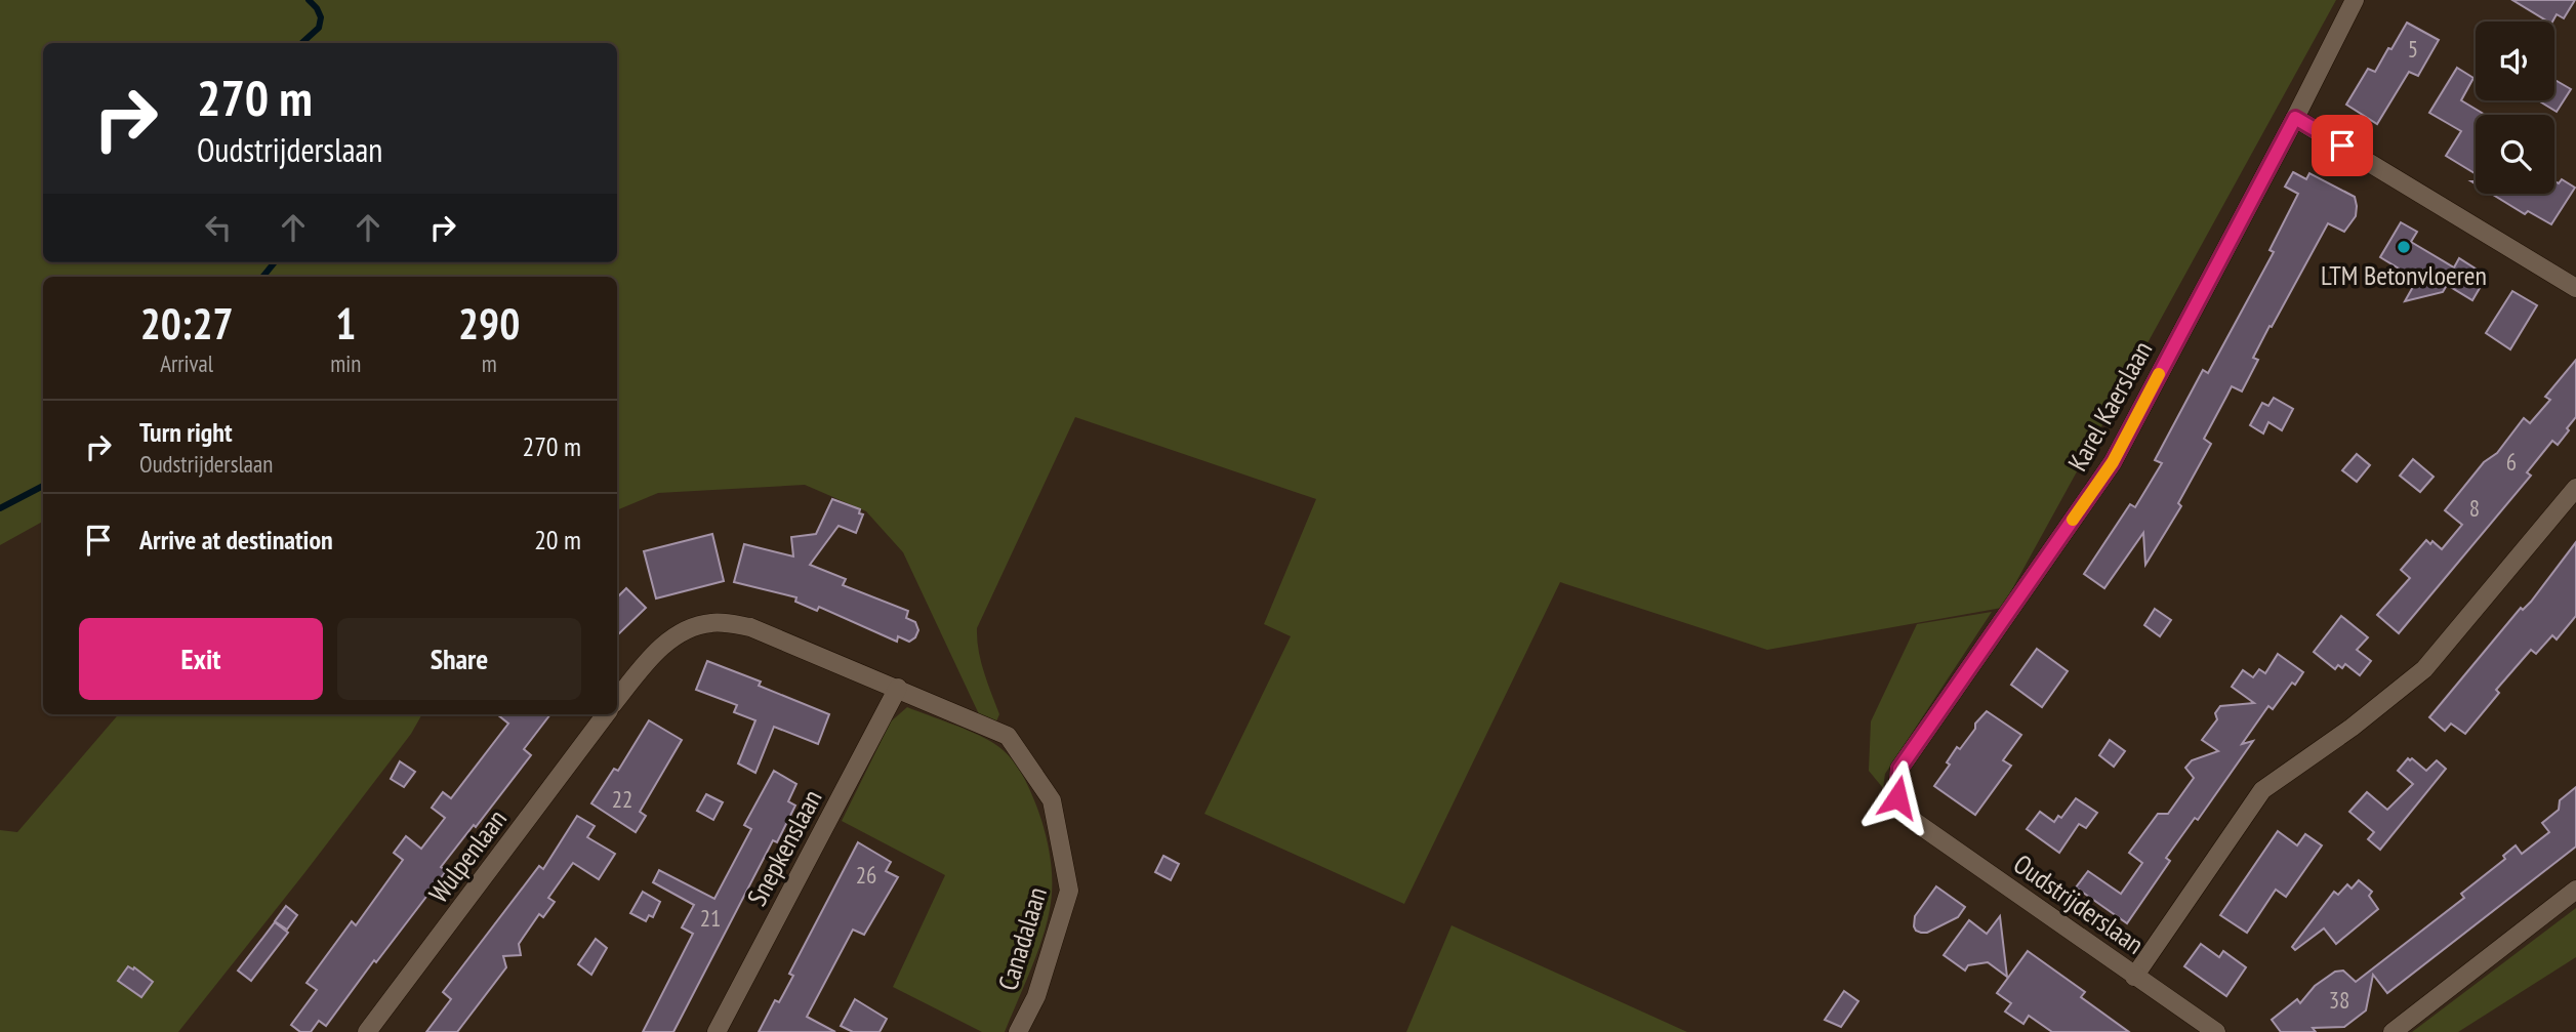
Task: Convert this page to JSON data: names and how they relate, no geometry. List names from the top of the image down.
{
  "streets": {
    "street": [
      "Karel Kaerslaan",
      "Snepkenslaan",
      "Wulpenlaan",
      "Oudstrijderslaan",
      "Canadalaan"
    ]
  },
  "crossings": [
    ["Karel Kaerslaan", "Oudstrijderslaan"],
    ["Snepkenslaan", "Canadalaan"]
  ],
  "places": ["LTM Betonvloeren"],
  "house_numbers": [
    "5",
    "6",
    "8",
    "22",
    "26",
    "21",
    "38"
  ],
  "page": {
    "turn": ["270 m", "Oudstrijderslaan"],
    "eta": [
      "20:27",
      "Arrival",
      "1",
      "min",
      "290",
      "m"
    ],
    "list": [
      {
        "name": "Turn right",
        "note": "Oudstrijderslaan",
        "value": "270 m"
      },
      {
        "name": "Arrive at destination",
        "value": "20 m"
      }
    ],
    "buttons": ["Exit", "Share"]
  }
}
